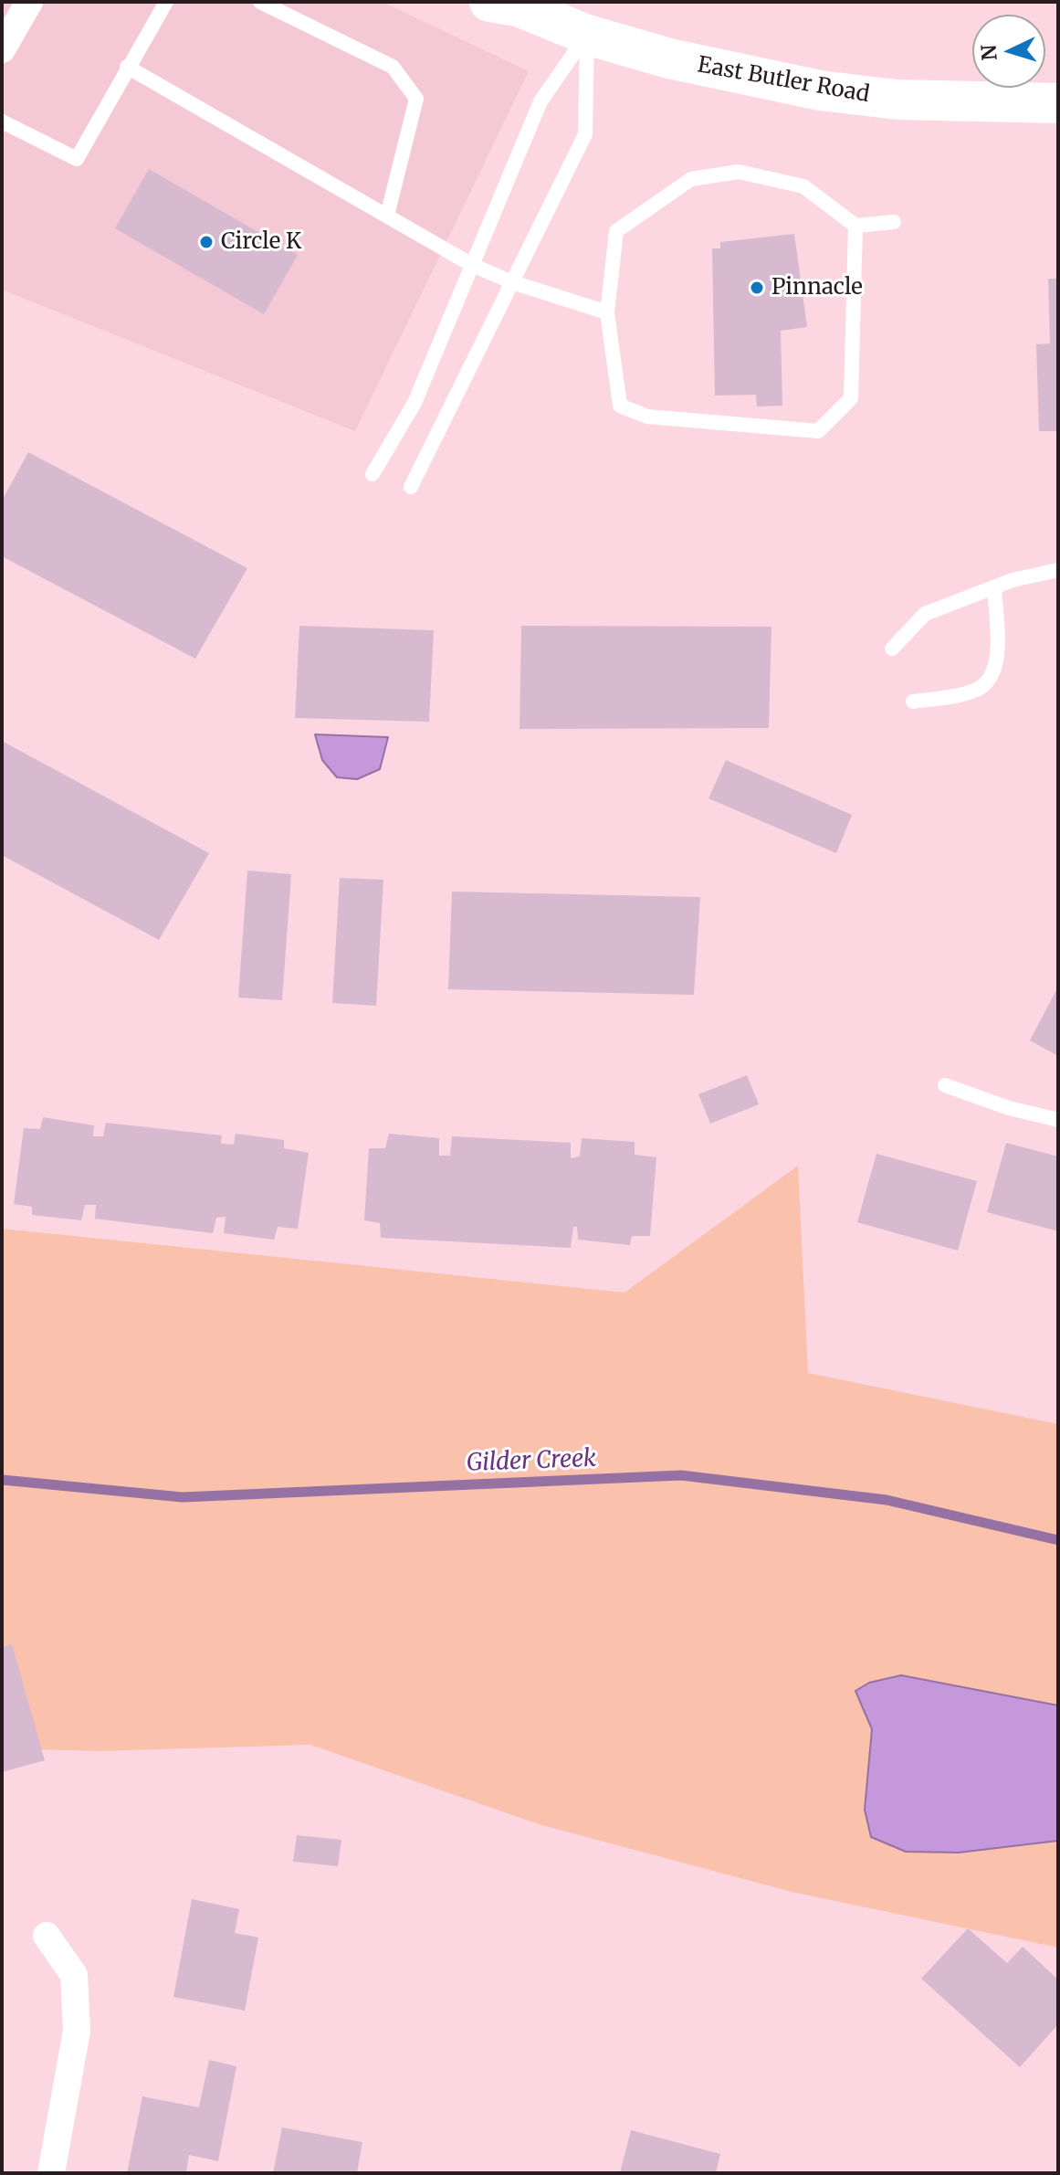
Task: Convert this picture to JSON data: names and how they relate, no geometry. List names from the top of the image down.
{
  "streets": {
    "main road": ["East Butler Road"]
  },
  "water": ["Gilder Creek"],
  "places": ["Circle K", "Pinnacle"],
  "north": "left"
}
